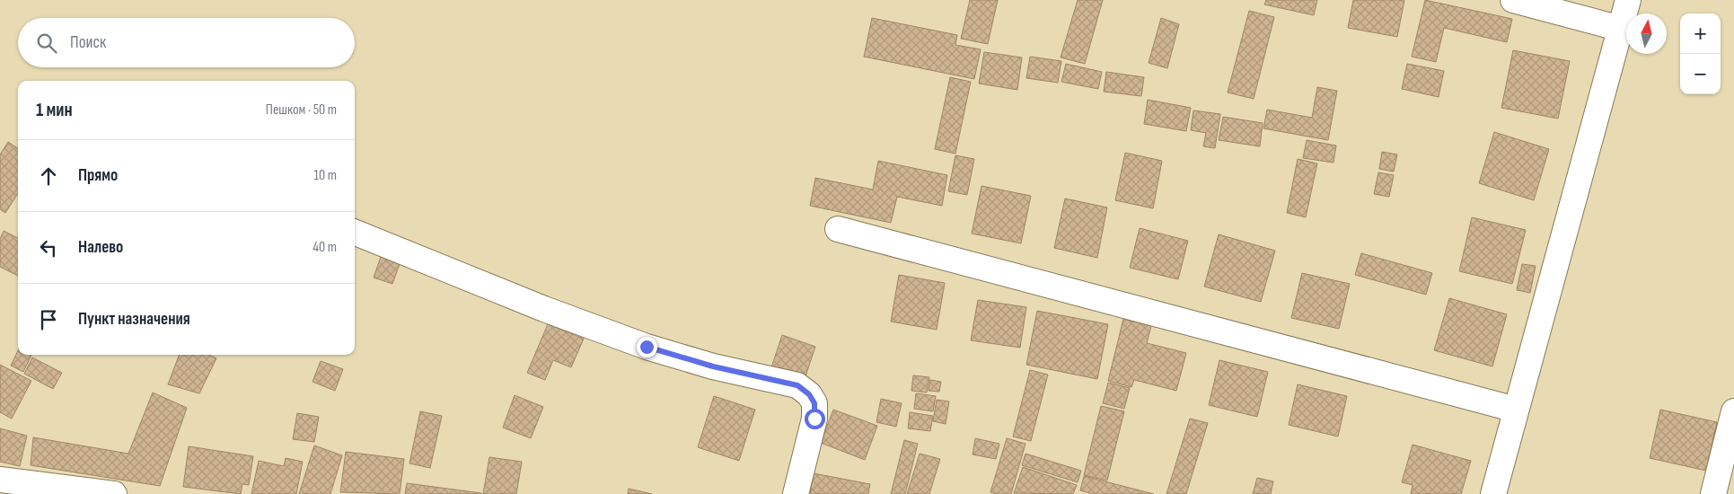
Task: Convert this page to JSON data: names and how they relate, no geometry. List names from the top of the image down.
{
  "north": "top",
  "page": {
    "map_buttons": ["+", "−"],
    "search": "Поиск",
    "heading": ["1 мин", "Пешком · 50 m"],
    "list": [
      ["Прямо", "10 m"],
      ["Налево", "40 m"],
      "Пункт назначения"
    ]
  }
}
